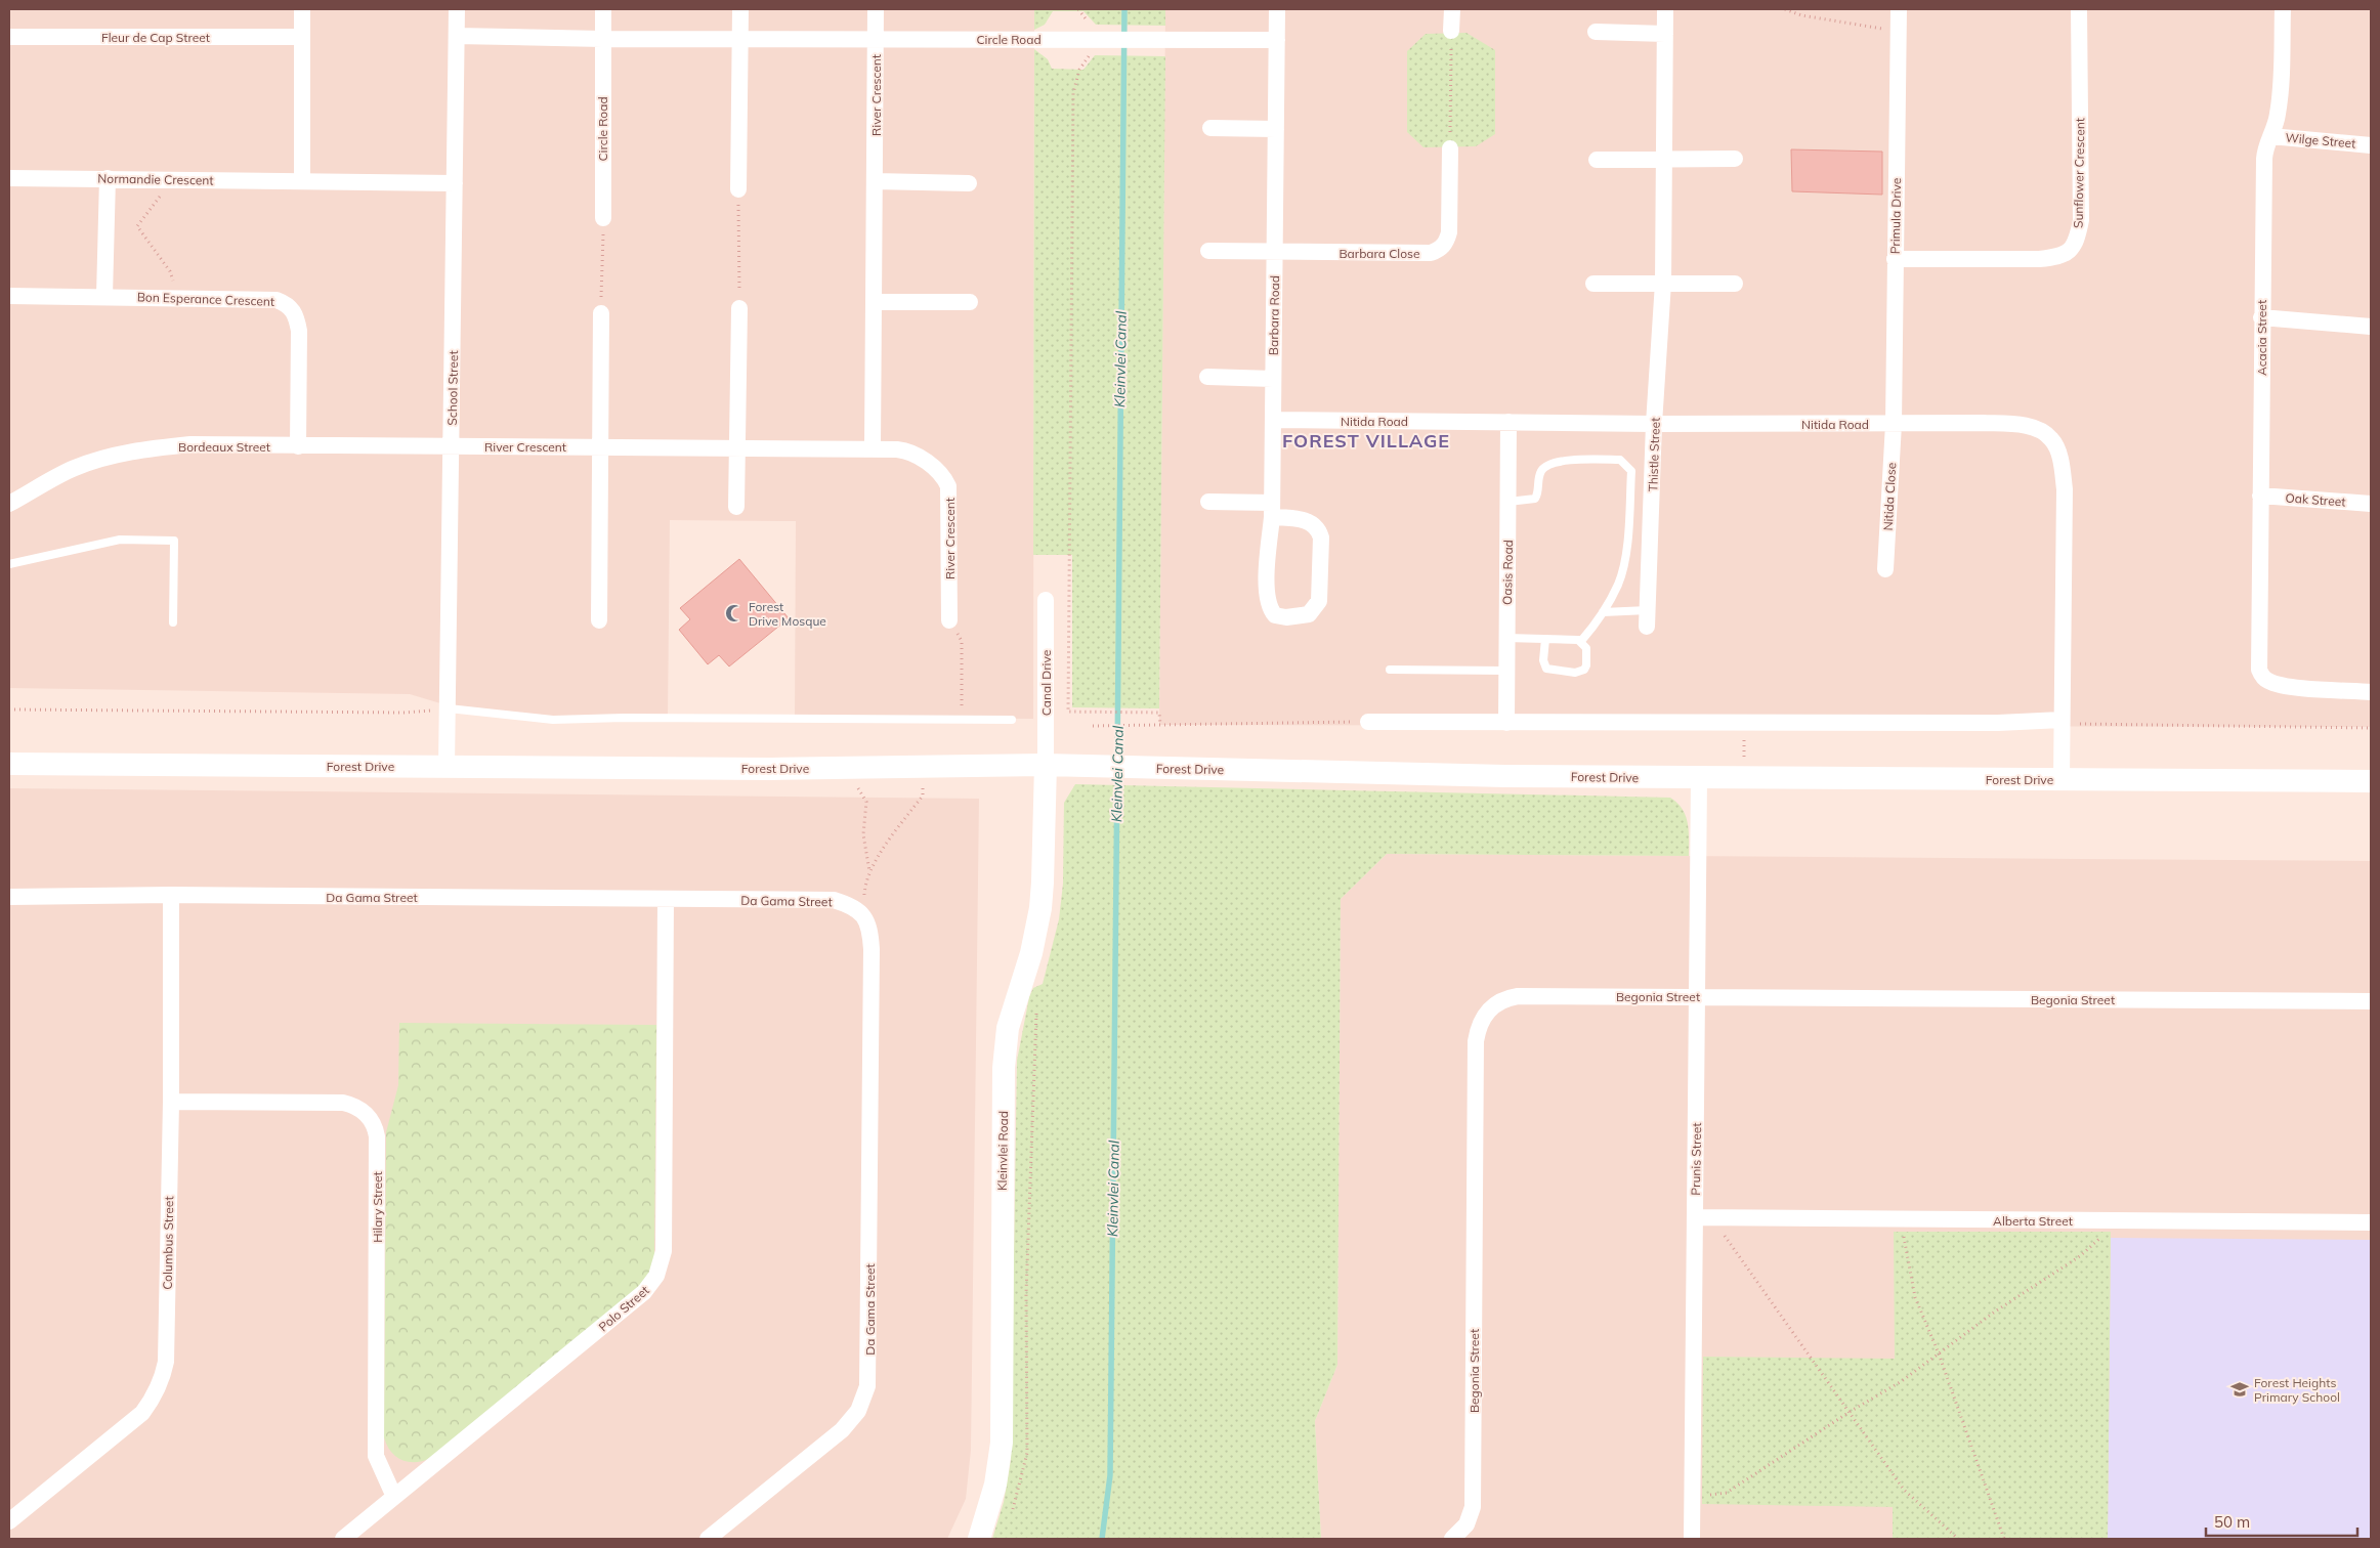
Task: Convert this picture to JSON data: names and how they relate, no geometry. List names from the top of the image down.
{
  "streets": {
    "street": [
      "Fleur de Cap Street",
      "Circle Road",
      "River Crescent",
      "Wilge Street",
      "Sunflower Crescent",
      "Normandie Crescent",
      "Primula Drive",
      "Barbara Close",
      "Bon Esperance Crescent",
      "Barbara Road",
      "Acacia Street",
      "School Street",
      "Nitida Road",
      "Bordeaux Street",
      "Thistle Street",
      "Nitida Close",
      "Oak Street",
      "Oasis Road",
      "Canal Drive",
      "Forest Drive",
      "Da Gama Street",
      "Begonia Street",
      "Kleinvlei Road",
      "Prunis Street",
      "Hilary Street",
      "Alberta Street",
      "Columbus Street",
      "Polo Street"
    ]
  },
  "crossings": [
    ["Circle Road", "River Crescent"],
    ["Circle Road", "Barbara Road"],
    ["Circle Road", "School Street"],
    ["River Crescent", "School Street"],
    ["River Crescent", "Bordeaux Street"],
    ["Wilge Street", "Acacia Street"],
    ["Sunflower Crescent", "Primula Drive"],
    ["Normandie Crescent", "School Street"],
    ["Primula Drive", "Nitida Road"],
    ["Primula Drive", "Nitida Close"],
    ["Barbara Close", "Barbara Road"],
    ["Bon Esperance Crescent", "Bordeaux Street"],
    ["Barbara Road", "Nitida Road"],
    ["Acacia Street", "Oak Street"],
    ["School Street", "Bordeaux Street"],
    ["School Street", "Forest Drive"],
    ["Nitida Road", "Thistle Street"],
    ["Nitida Road", "Nitida Close"],
    ["Nitida Road", "Oasis Road"],
    ["Nitida Road", "Forest Drive"],
    ["Canal Drive", "Forest Drive"],
    ["Canal Drive", "Kleinvlei Road"],
    ["Forest Drive", "Kleinvlei Road"],
    ["Forest Drive", "Prunis Street"],
    ["Da Gama Street", "Columbus Street"],
    ["Da Gama Street", "Polo Street"],
    ["Begonia Street", "Prunis Street"],
    ["Prunis Street", "Alberta Street"],
    ["Hilary Street", "Columbus Street"],
    ["Hilary Street", "Polo Street"]
  ],
  "districts": ["FOREST VILLAGE"],
  "water": ["Kleinvlei Canal"],
  "places": {
    "mosque": ["Forest Drive Mosque"],
    "school or university": ["Forest Heights Primary School"]
  },
  "scale_bar": "50 m"
}
